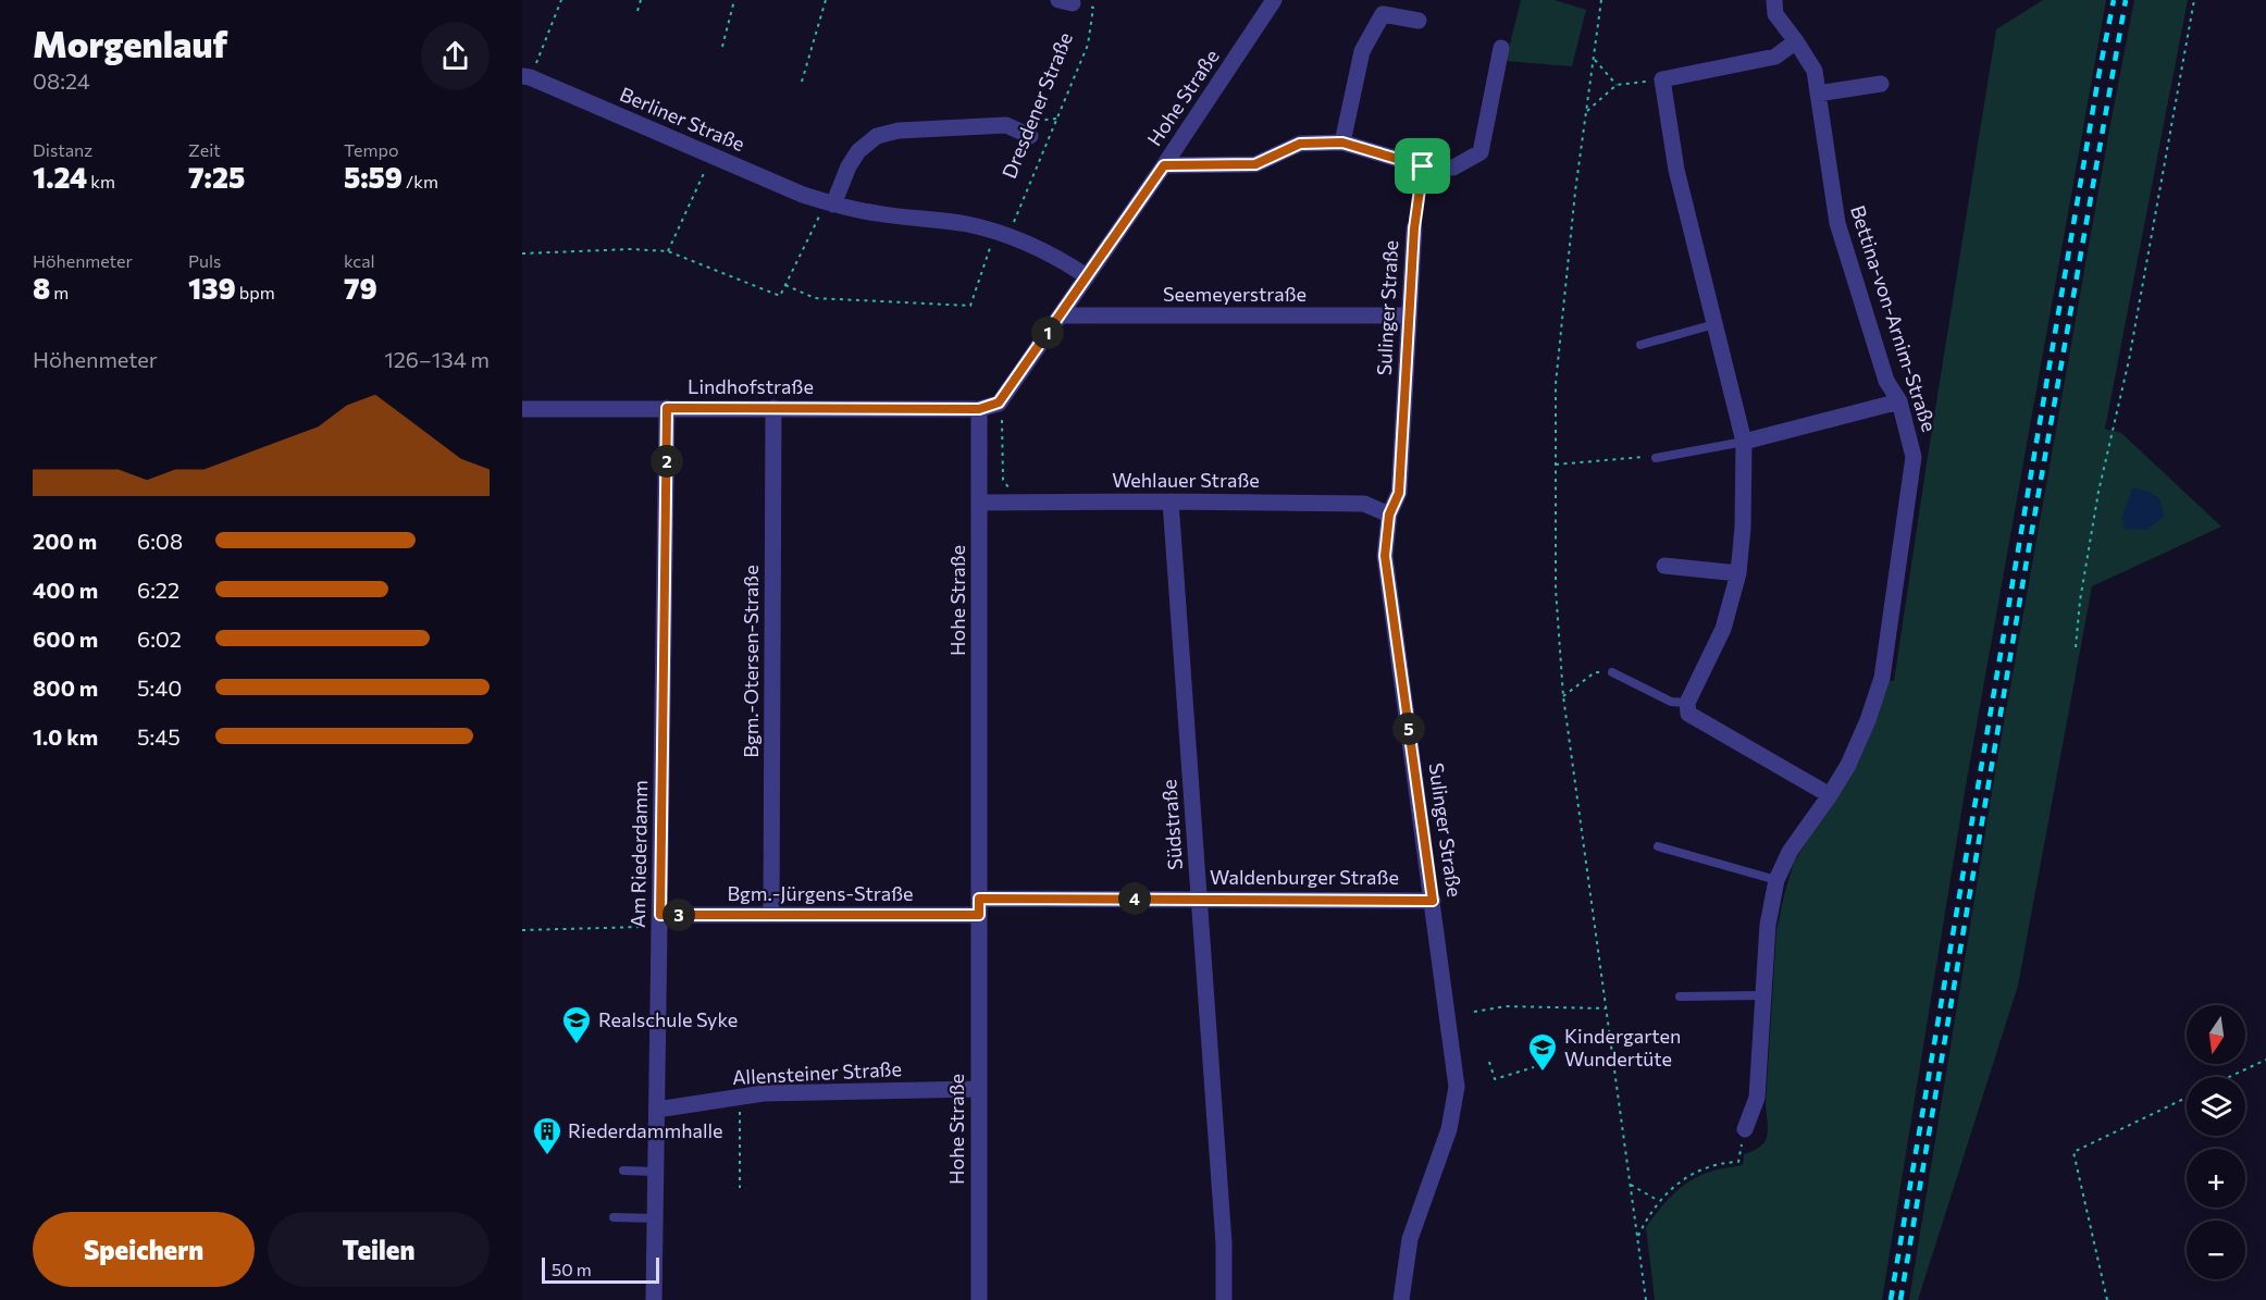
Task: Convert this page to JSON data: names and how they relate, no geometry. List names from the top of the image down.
{
  "streets": {
    "street": [
      "Hohe Straße",
      "Dresdener Straße",
      "Berliner Straße",
      "Seemeyerstraße",
      "Sulinger Straße",
      "Bettina-von-Arnim-Straße",
      "Lindhofstraße",
      "Wehlauer Straße",
      "Bgm.-Otersen-Straße",
      "Südstraße",
      "Am Riederdamm",
      "Waldenburger Straße",
      "Bgm.-Jürgens-Straße",
      "Allensteiner Straße"
    ]
  },
  "crossings": [
    ["Hohe Straße", "Berliner Straße"],
    ["Hohe Straße", "Seemeyerstraße"],
    ["Hohe Straße", "Lindhofstraße"],
    ["Hohe Straße", "Wehlauer Straße"],
    ["Hohe Straße", "Waldenburger Straße"],
    ["Hohe Straße", "Bgm.-Jürgens-Straße"],
    ["Hohe Straße", "Allensteiner Straße"],
    ["Dresdener Straße", "Berliner Straße"],
    ["Seemeyerstraße", "Sulinger Straße"],
    ["Sulinger Straße", "Wehlauer Straße"],
    ["Sulinger Straße", "Waldenburger Straße"],
    ["Lindhofstraße", "Bgm.-Otersen-Straße"],
    ["Lindhofstraße", "Am Riederdamm"],
    ["Wehlauer Straße", "Südstraße"],
    ["Bgm.-Otersen-Straße", "Bgm.-Jürgens-Straße"],
    ["Südstraße", "Waldenburger Straße"],
    ["Am Riederdamm", "Bgm.-Jürgens-Straße"],
    ["Am Riederdamm", "Allensteiner Straße"],
    ["Waldenburger Straße", "Bgm.-Jürgens-Straße"]
  ],
  "places": {
    "school or university": ["Realschule Syke", "Kindergarten Wundertüte"],
    "building": ["Riederdammhalle"]
  },
  "scale_bar": "50 m",
  "north": "bottom",
  "page": {
    "heading": ["Morgenlauf", "08:24"],
    "stats": [
      ["Distanz", "1.24 km"],
      ["Zeit", "7:25"],
      ["Tempo", "5:59 /km"],
      ["Höhenmeter", "8 m"],
      ["Puls", "139 bpm"],
      ["kcal", "79"]
    ],
    "pins": [
      "1",
      "2",
      "5",
      "4",
      "3"
    ],
    "chart": ["Höhenmeter", "126–134 m"],
    "list": [
      {
        "name": "200 m",
        "note": "6:08"
      },
      {
        "name": "400 m",
        "note": "6:22"
      },
      {
        "name": "600 m",
        "note": "6:02"
      },
      {
        "name": "800 m",
        "note": "5:40"
      },
      {
        "name": "1.0 km",
        "note": "5:45"
      }
    ],
    "map_buttons": ["+", "−"],
    "buttons": ["Speichern", "Teilen"],
    "scale": "50 m"
  }
}
